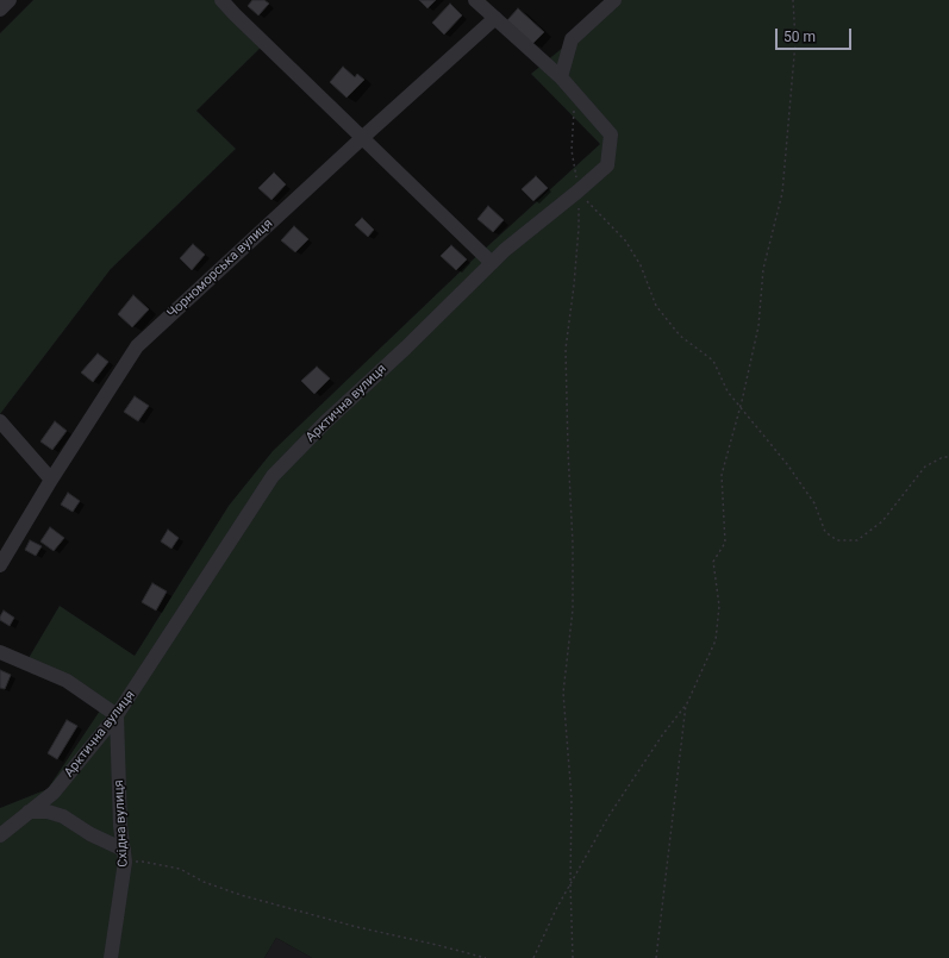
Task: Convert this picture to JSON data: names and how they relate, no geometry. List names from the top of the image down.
{
  "streets": {
    "lane": ["Чорноморська вулиця", "Арктична вулиця", "Східна вулиця"]
  },
  "crossings": [
    ["Чорноморська вулиця", "Арктична вулиця"],
    ["Арктична вулиця", "Східна вулиця"]
  ],
  "scale_bar": "50 m"
}
